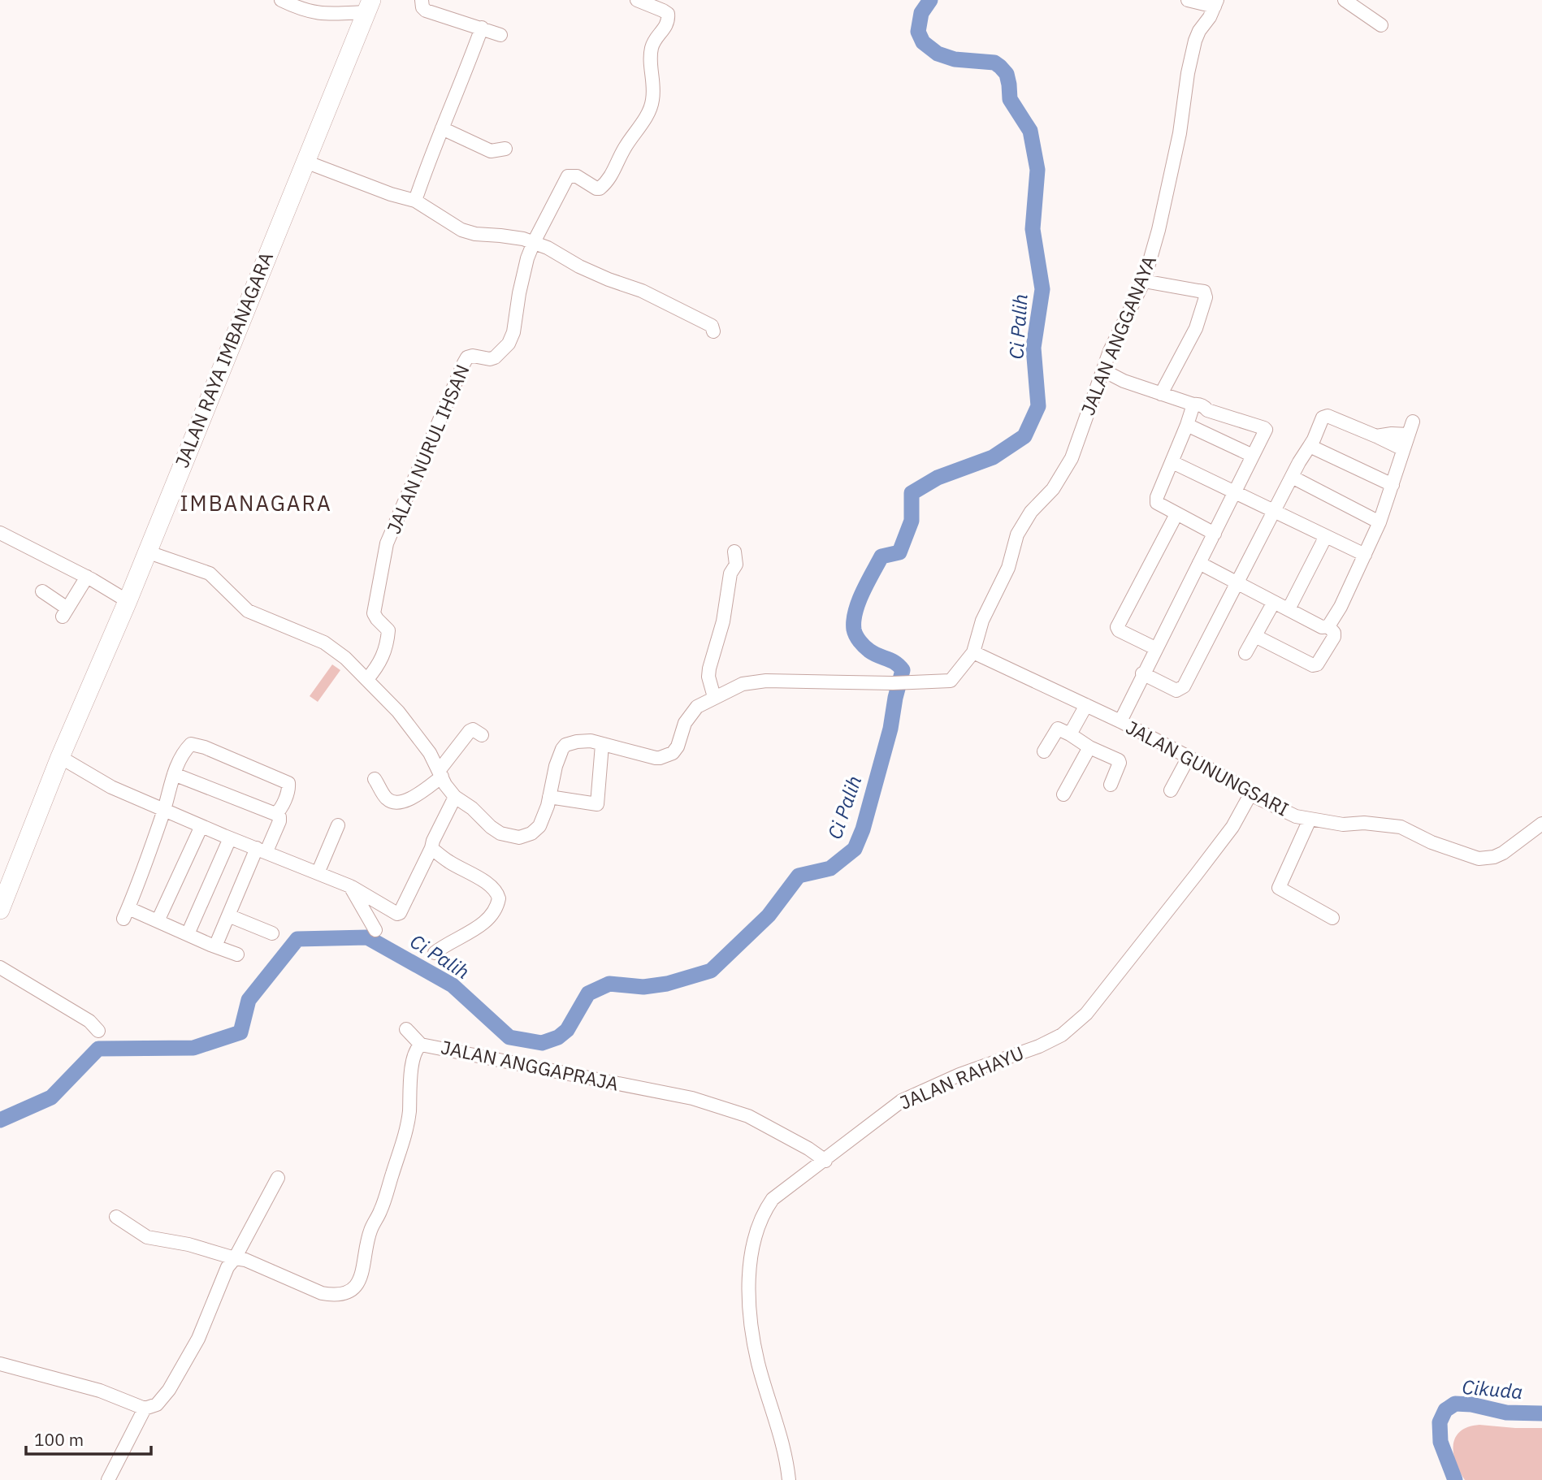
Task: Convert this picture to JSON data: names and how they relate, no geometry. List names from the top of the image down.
{
  "streets": {
    "highway": ["JALAN RAYA IMBANAGARA"],
    "street": [
      "JALAN ANGGANAYA",
      "JALAN NURUL IHSAN",
      "JALAN GUNUNGSARI",
      "JALAN ANGGAPRAJA",
      "JALAN RAHAYU"
    ]
  },
  "crossings": [
    ["JALAN ANGGANAYA", "JALAN GUNUNGSARI"],
    ["JALAN GUNUNGSARI", "JALAN RAHAYU"],
    ["JALAN ANGGAPRAJA", "JALAN RAHAYU"]
  ],
  "districts": ["IMBANAGARA"],
  "water": ["Ci Palih", "Cikuda"],
  "scale_bar": "100 m"
}
